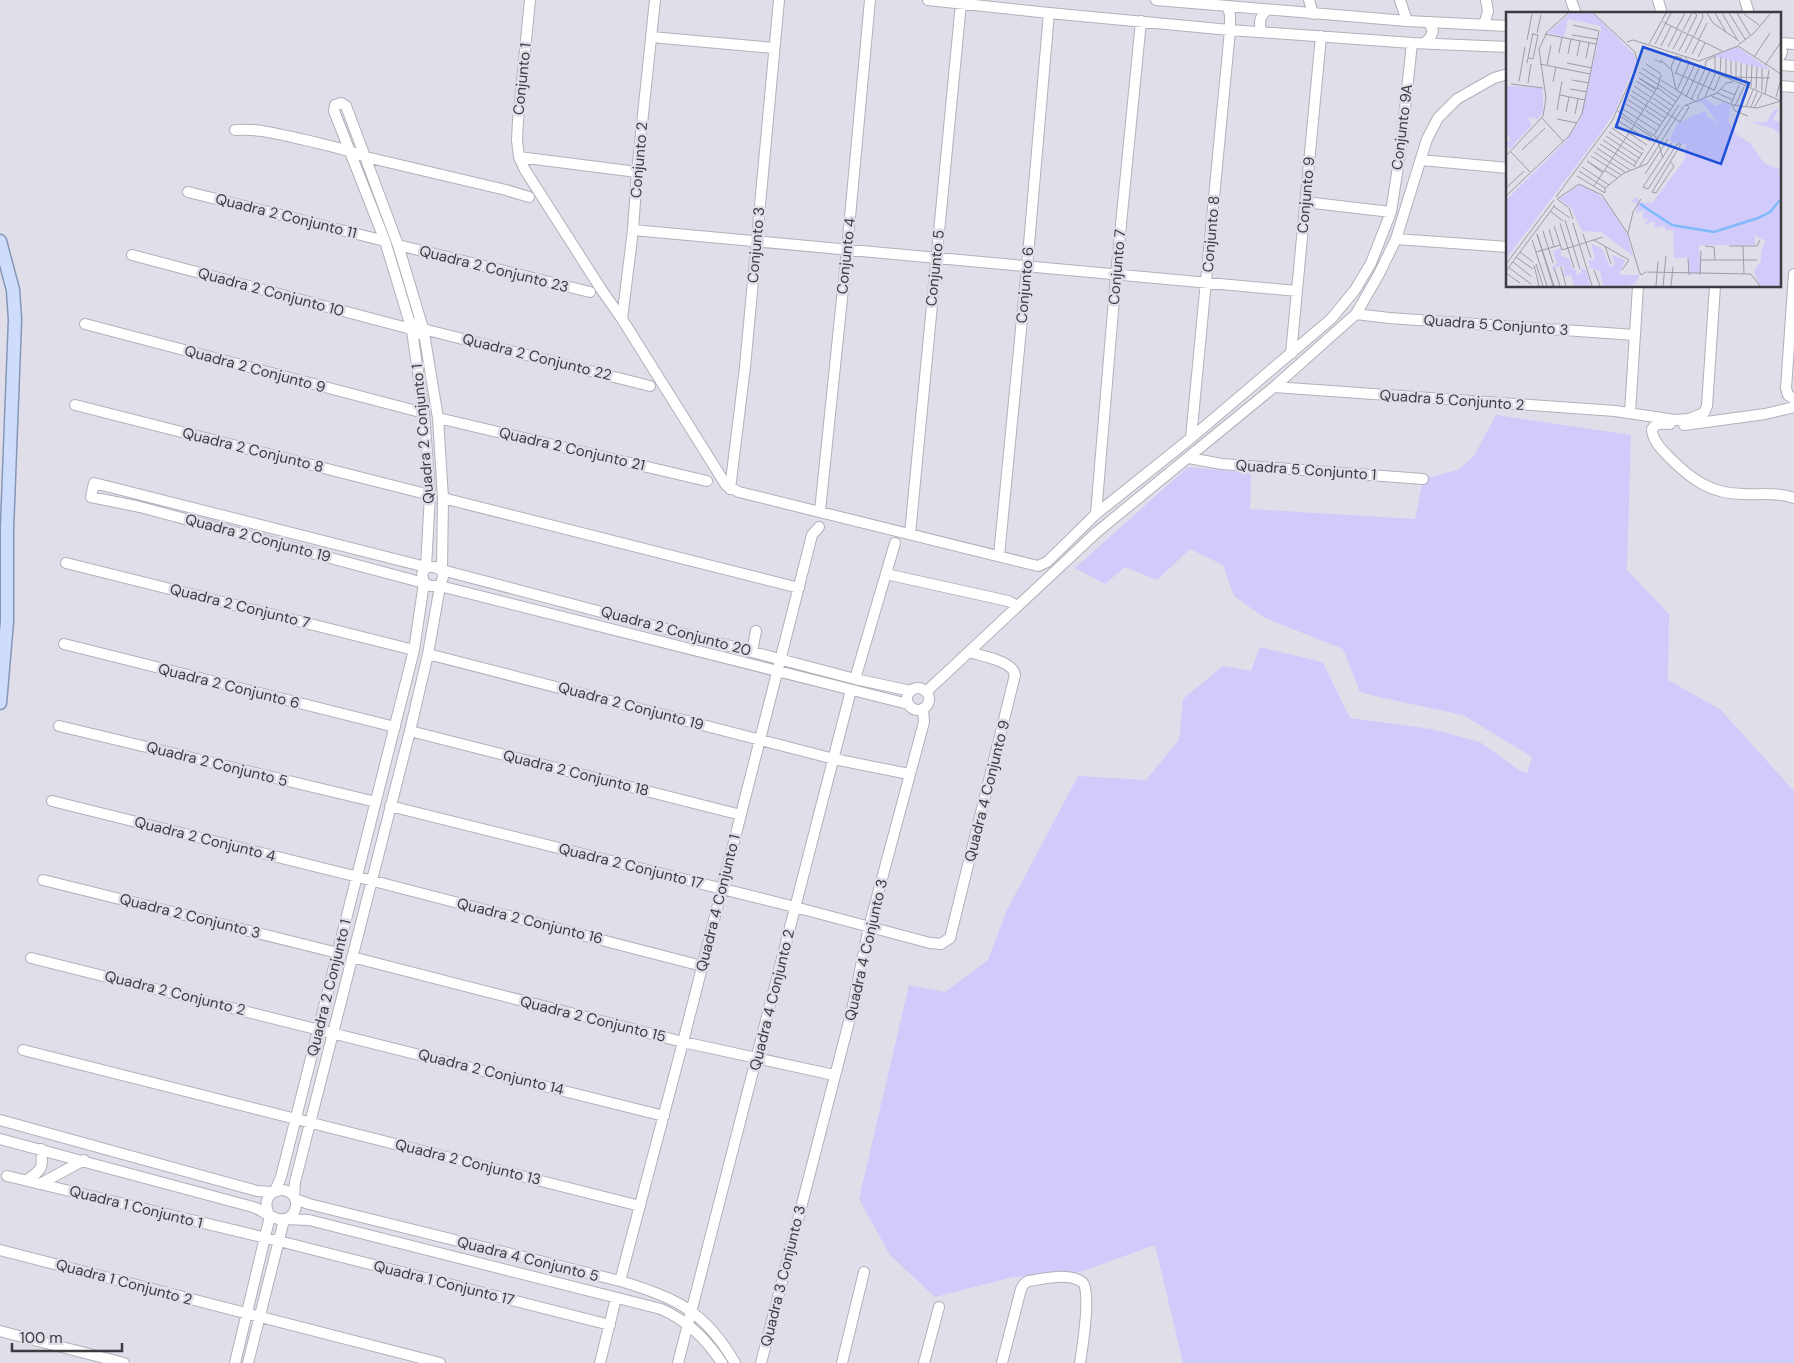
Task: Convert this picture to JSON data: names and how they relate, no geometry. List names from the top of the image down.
{
  "streets": {
    "street": [
      "Conjunto 1",
      "Conjunto 9A",
      "Conjunto 2",
      "Conjunto 9",
      "Quadra 2 Conjunto 11",
      "Conjunto 8",
      "Conjunto 3",
      "Conjunto 4",
      "Conjunto 7",
      "Conjunto 5",
      "Quadra 2 Conjunto 23",
      "Conjunto 6",
      "Quadra 2 Conjunto 10",
      "Quadra 5 Conjunto 3",
      "Quadra 2 Conjunto 22",
      "Quadra 2 Conjunto 9",
      "Quadra 5 Conjunto 2",
      "Quadra 2 Conjunto 1",
      "Quadra 2 Conjunto 21",
      "Quadra 2 Conjunto 8",
      "Quadra 5 Conjunto 1",
      "Quadra 2 Conjunto 19",
      "Quadra 2 Conjunto 7",
      "Quadra 2 Conjunto 20",
      "Quadra 2 Conjunto 6",
      "Quadra 2 Conjunto 5",
      "Quadra 2 Conjunto 18",
      "Quadra 4 Conjunto 9",
      "Quadra 2 Conjunto 4",
      "Quadra 2 Conjunto 17",
      "Quadra 4 Conjunto 1",
      "Quadra 2 Conjunto 3",
      "Quadra 2 Conjunto 16",
      "Quadra 4 Conjunto 3",
      "Quadra 2 Conjunto 2",
      "Quadra 4 Conjunto 2",
      "Quadra 2 Conjunto 15",
      "Quadra 2 Conjunto 14",
      "Quadra 2 Conjunto 13",
      "Quadra 1 Conjunto 1",
      "Quadra 4 Conjunto 5",
      "Quadra 3 Conjunto 3",
      "Quadra 1 Conjunto 2",
      "Quadra 1 Conjunto 17"
    ]
  },
  "crossings": [
    ["Conjunto 9A", "Conjunto 9"],
    ["Conjunto 9A", "Conjunto 8"],
    ["Conjunto 9A", "Conjunto 7"],
    ["Conjunto 9A", "Conjunto 6"],
    ["Quadra 2 Conjunto 10", "Quadra 2 Conjunto 22"],
    ["Quadra 2 Conjunto 10", "Quadra 2 Conjunto 1"],
    ["Quadra 2 Conjunto 22", "Quadra 2 Conjunto 1"],
    ["Quadra 2 Conjunto 9", "Quadra 2 Conjunto 1"],
    ["Quadra 2 Conjunto 1", "Quadra 2 Conjunto 8"],
    ["Quadra 2 Conjunto 1", "Quadra 2 Conjunto 19"],
    ["Quadra 2 Conjunto 1", "Quadra 2 Conjunto 7"],
    ["Quadra 2 Conjunto 1", "Quadra 2 Conjunto 20"],
    ["Quadra 2 Conjunto 1", "Quadra 2 Conjunto 6"],
    ["Quadra 2 Conjunto 1", "Quadra 2 Conjunto 5"],
    ["Quadra 2 Conjunto 1", "Quadra 2 Conjunto 4"],
    ["Quadra 2 Conjunto 1", "Quadra 2 Conjunto 3"],
    ["Quadra 2 Conjunto 1", "Quadra 2 Conjunto 16"],
    ["Quadra 2 Conjunto 1", "Quadra 2 Conjunto 2"],
    ["Quadra 2 Conjunto 1", "Quadra 2 Conjunto 14"],
    ["Quadra 2 Conjunto 1", "Quadra 2 Conjunto 13"],
    ["Quadra 2 Conjunto 1", "Quadra 4 Conjunto 5"],
    ["Quadra 2 Conjunto 1", "Quadra 1 Conjunto 17"],
    ["Quadra 2 Conjunto 19", "Quadra 2 Conjunto 20"],
    ["Quadra 2 Conjunto 19", "Quadra 4 Conjunto 1"],
    ["Quadra 2 Conjunto 19", "Quadra 4 Conjunto 3"],
    ["Quadra 2 Conjunto 19", "Quadra 4 Conjunto 2"],
    ["Quadra 2 Conjunto 20", "Quadra 4 Conjunto 1"],
    ["Quadra 2 Conjunto 20", "Quadra 4 Conjunto 3"],
    ["Quadra 2 Conjunto 18", "Quadra 4 Conjunto 1"],
    ["Quadra 4 Conjunto 9", "Quadra 2 Conjunto 17"],
    ["Quadra 2 Conjunto 4", "Quadra 2 Conjunto 16"],
    ["Quadra 2 Conjunto 17", "Quadra 4 Conjunto 1"],
    ["Quadra 2 Conjunto 17", "Quadra 4 Conjunto 3"],
    ["Quadra 2 Conjunto 17", "Quadra 4 Conjunto 2"],
    ["Quadra 4 Conjunto 1", "Quadra 2 Conjunto 16"],
    ["Quadra 4 Conjunto 1", "Quadra 2 Conjunto 15"],
    ["Quadra 4 Conjunto 1", "Quadra 2 Conjunto 14"],
    ["Quadra 4 Conjunto 1", "Quadra 2 Conjunto 13"],
    ["Quadra 4 Conjunto 1", "Quadra 4 Conjunto 5"],
    ["Quadra 4 Conjunto 3", "Quadra 2 Conjunto 15"],
    ["Quadra 4 Conjunto 3", "Quadra 3 Conjunto 3"],
    ["Quadra 2 Conjunto 2", "Quadra 2 Conjunto 14"],
    ["Quadra 4 Conjunto 2", "Quadra 2 Conjunto 15"],
    ["Quadra 4 Conjunto 2", "Quadra 4 Conjunto 5"],
    ["Quadra 4 Conjunto 2", "Quadra 1 Conjunto 17"],
    ["Quadra 1 Conjunto 1", "Quadra 1 Conjunto 17"],
    ["Quadra 4 Conjunto 5", "Quadra 1 Conjunto 17"]
  ],
  "scale_bar": "100 m"
}
